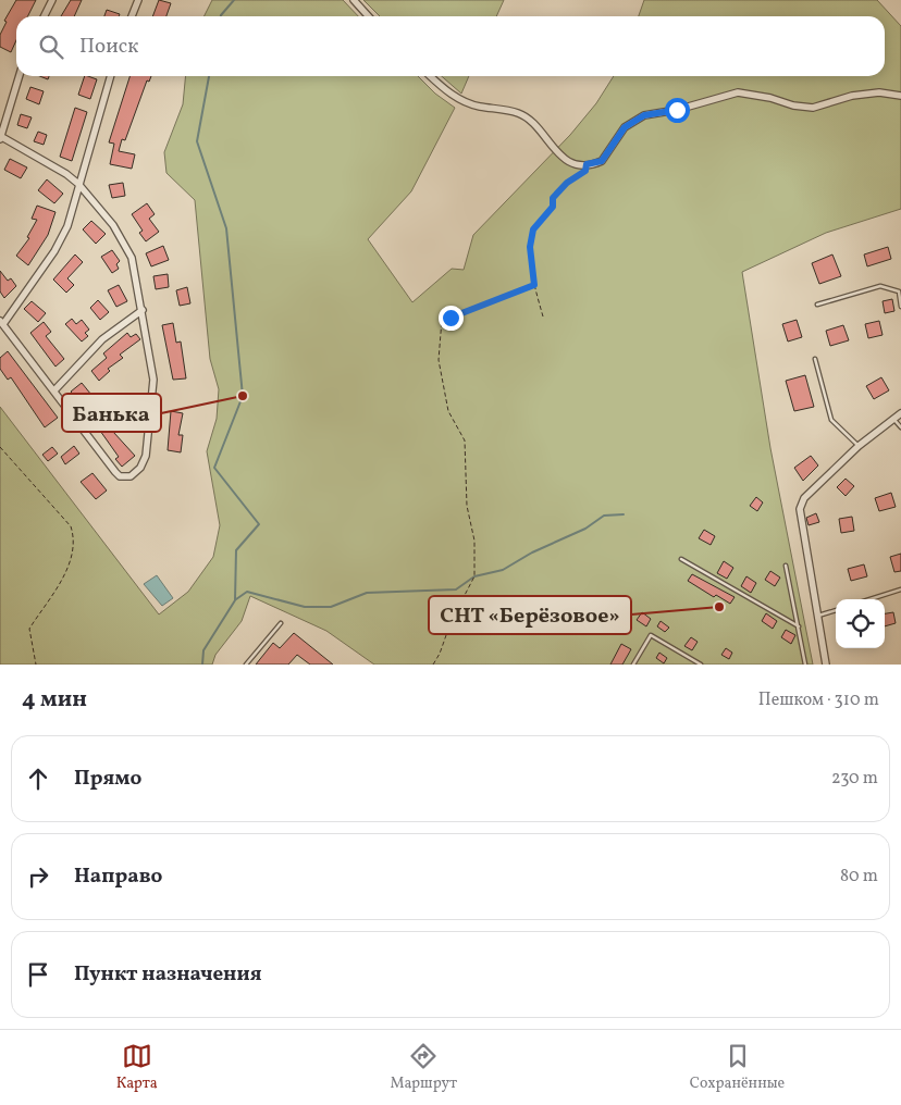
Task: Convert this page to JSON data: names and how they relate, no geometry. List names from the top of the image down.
{
  "places": ["Банька", "СНТ «Берёзовое»"],
  "page": {
    "search": "Поиск",
    "heading": ["4 мин", "Пешком · 310 m"],
    "list": [
      ["Прямо", "230 m"],
      ["Направо", "80 m"],
      "Пункт назначения"
    ],
    "nav": ["Карта", "Маршрут", "Сохранённые"]
  }
}
